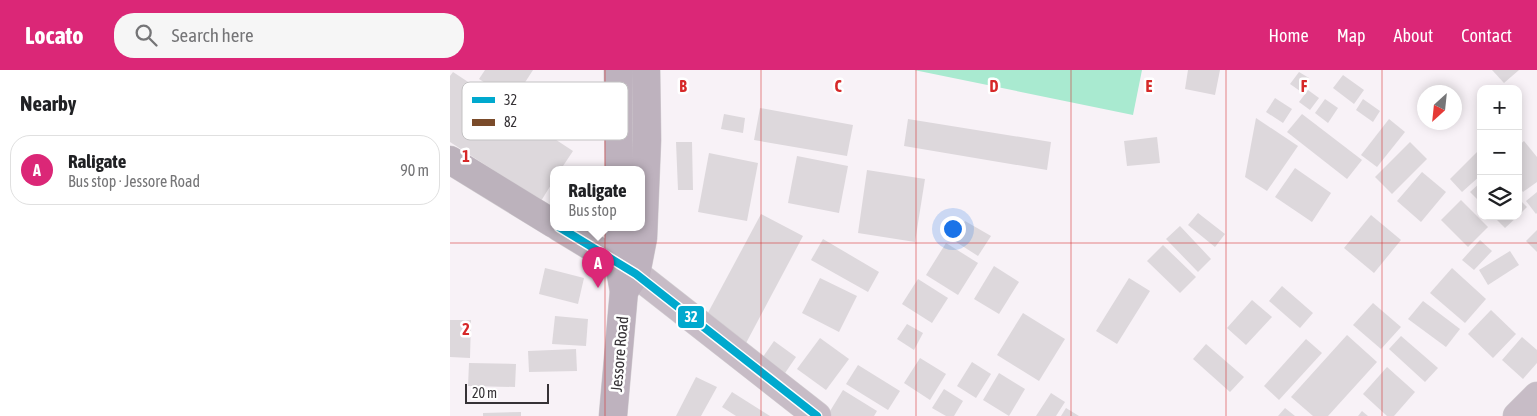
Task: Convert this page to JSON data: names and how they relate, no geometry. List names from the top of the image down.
{
  "streets": {
    "highway": ["Jessore Road"]
  },
  "lines": ["transit line 32"],
  "legend": ["32", "82"],
  "scale_bar": "20 m",
  "north": "bottom left",
  "page": {
    "header": "Locato",
    "search": "Search here",
    "nav": [
      "Home",
      "Map",
      "About",
      "Contact"
    ],
    "heading": "Nearby",
    "map_buttons": ["+", "−"],
    "list": [
      {
        "mark": "A",
        "name": "Raligate",
        "note": "Bus stop · Jessore Road",
        "value": "90 m"
      }
    ],
    "popup": ["Raligate", "Bus stop"],
    "pins": "A",
    "scale": "20 m"
  },
  "grid": {
    "columns": [
      "B",
      "C",
      "D",
      "E",
      "F"
    ],
    "rows": ["1", "2"]
  }
}
